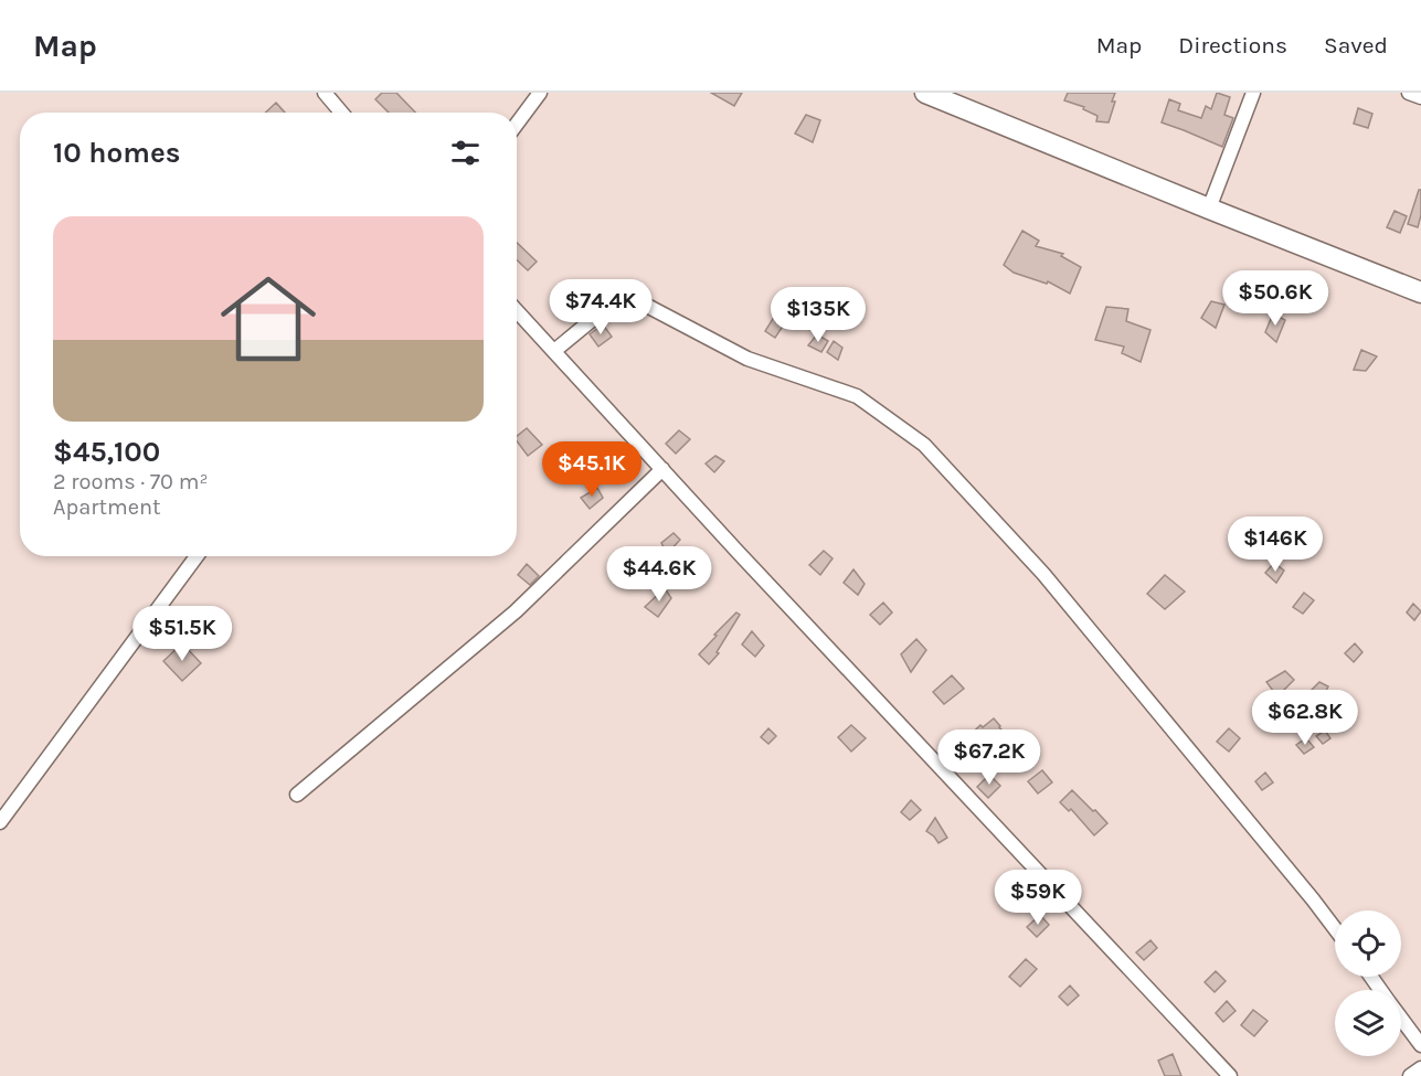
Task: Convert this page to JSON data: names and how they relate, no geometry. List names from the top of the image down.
{
  "page": {
    "header": "Map",
    "nav": ["Map", "Directions", "Saved"],
    "heading": "10 homes",
    "list": [
      {
        "name": "$45,100",
        "note": "2 rooms · 70 m² · Apartment"
      }
    ],
    "price": [
      "$50.6K",
      "$74.4K",
      "$135K",
      "$45.1K",
      "$146K",
      "$44.6K",
      "$51.5K",
      "$62.8K",
      "$67.2K",
      "$59K"
    ]
  }
}
